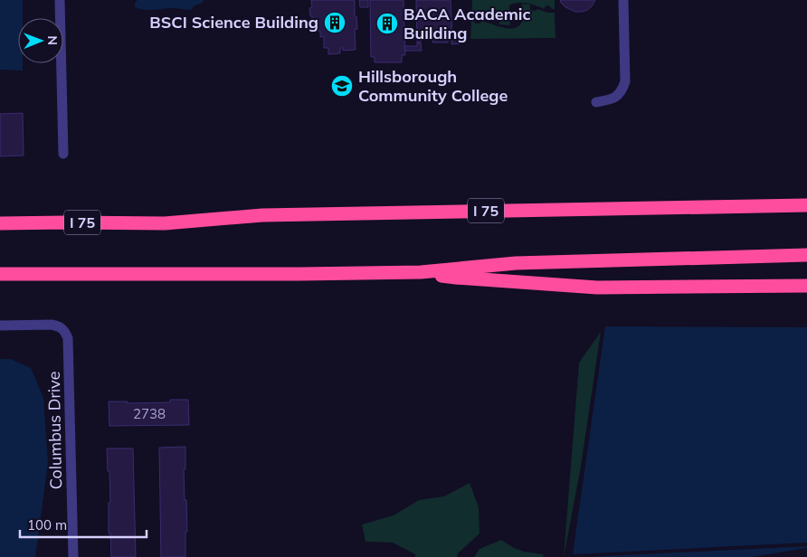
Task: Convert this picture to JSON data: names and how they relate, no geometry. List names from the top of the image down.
{
  "streets": {
    "highway": ["I 75"],
    "street": ["Columbus Drive"]
  },
  "places": {
    "building": ["BSCI Science Building", "BACA Academic Building"],
    "school or university": ["Hillsborough Community College"]
  },
  "house_numbers": ["2738"],
  "scale_bar": "100 m",
  "north": "right"
}
